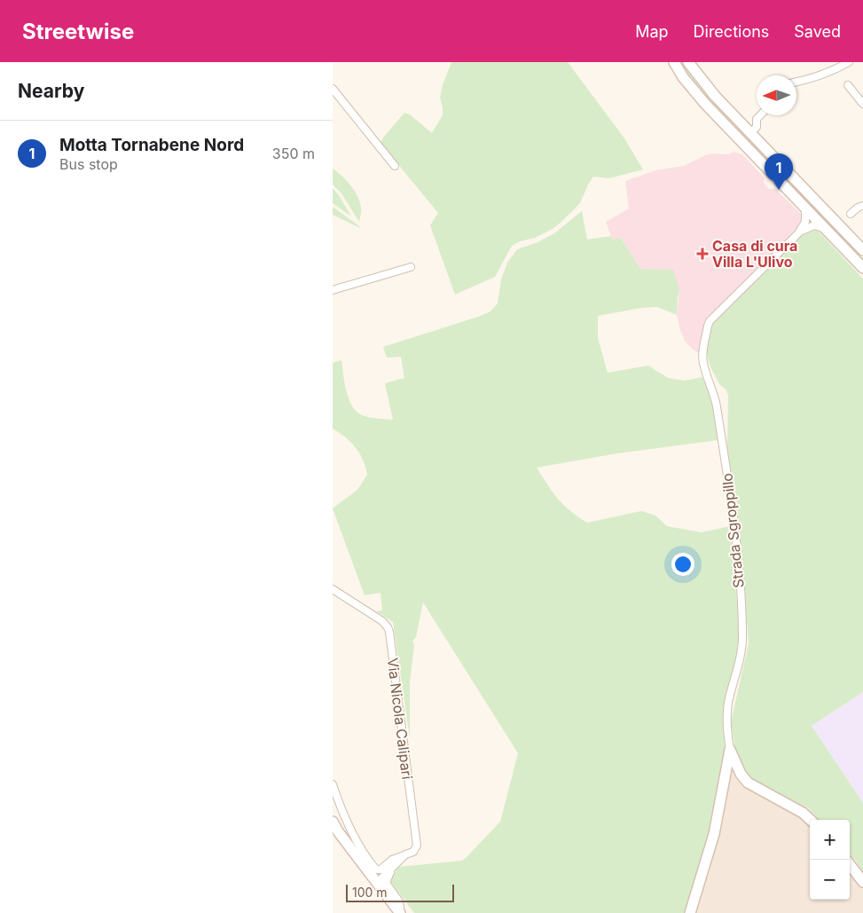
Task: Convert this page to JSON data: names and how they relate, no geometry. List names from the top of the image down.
{
  "streets": {
    "main road": ["Strada Sgroppillo"],
    "street": ["Via Nicola Calipari"]
  },
  "places": {
    "health": ["Casa di cura Villa L'Ulivo"]
  },
  "scale_bar": "100 m",
  "north": "left",
  "page": {
    "header": "Streetwise",
    "nav": ["Map", "Directions", "Saved"],
    "heading": "Nearby",
    "list": [
      {
        "mark": "1",
        "name": "Motta Tornabene Nord",
        "note": "Bus stop",
        "value": "350 m"
      }
    ],
    "pins": "1",
    "map_buttons": ["+", "−"],
    "scale": "100 m"
  }
}
